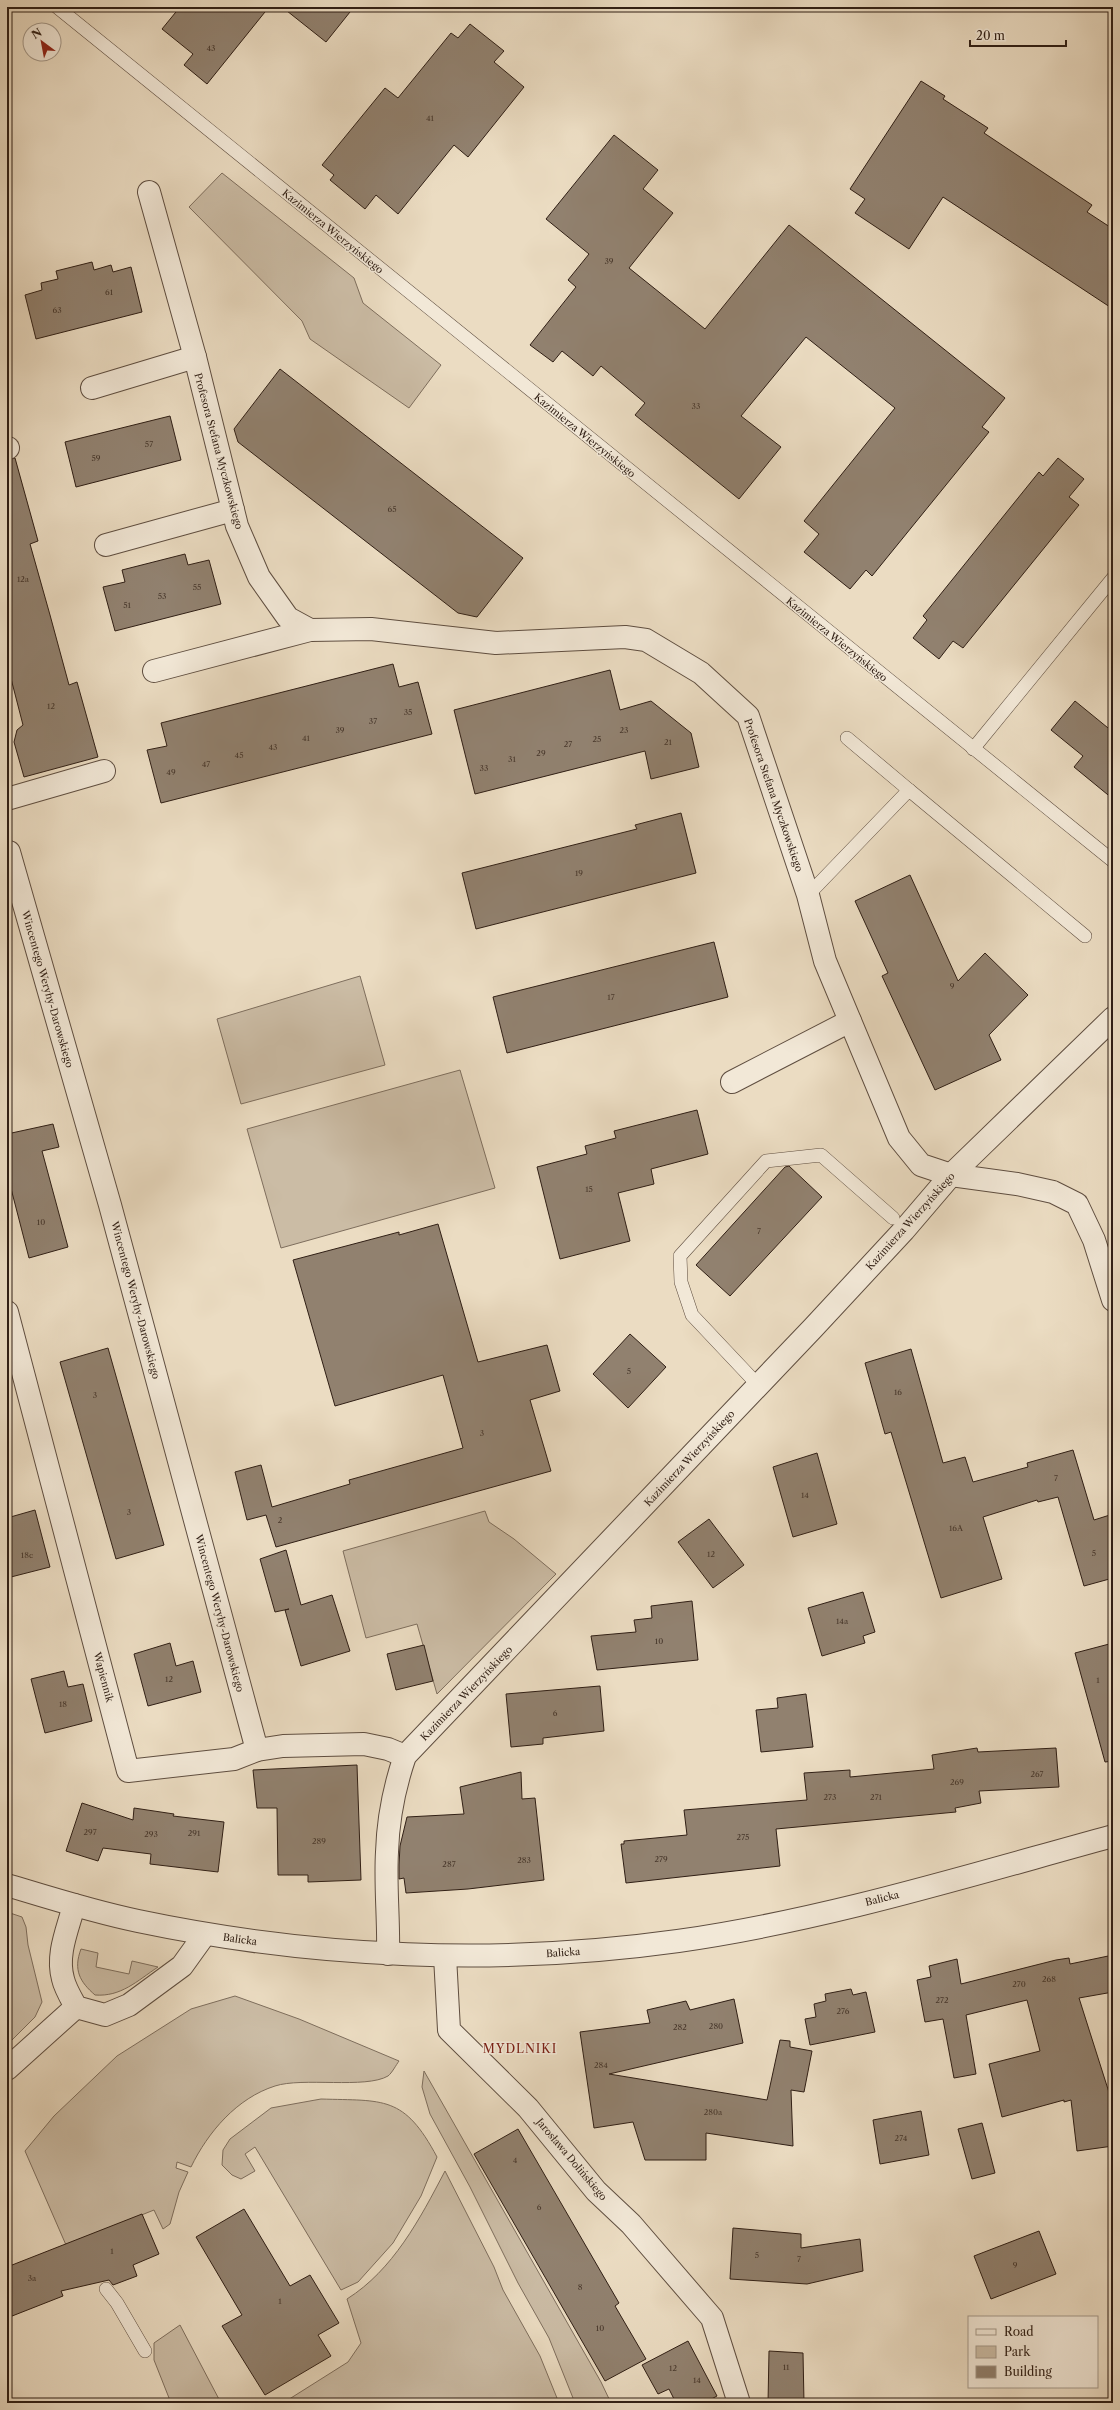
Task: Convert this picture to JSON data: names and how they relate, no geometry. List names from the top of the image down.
{
  "streets": {
    "street": [
      "Kazimierza Wierzyńskiego",
      "Profesora Stefana Myczkowskiego",
      "Wincentego Weryhy-Darowskiego",
      "Wapiennik",
      "Balicka",
      "Jarosława Dolińskiego"
    ]
  },
  "crossings": [
    ["Kazimierza Wierzyńskiego", "Profesora Stefana Myczkowskiego"],
    ["Kazimierza Wierzyńskiego", "Wapiennik"],
    ["Kazimierza Wierzyńskiego", "Balicka"],
    ["Wincentego Weryhy-Darowskiego", "Wapiennik"],
    ["Balicka", "Jarosława Dolińskiego"]
  ],
  "districts": ["MYDLNIKI"],
  "house_numbers": [
    "43",
    "41",
    "39",
    "61",
    "63",
    "33",
    "57",
    "59",
    "65",
    "12a",
    "55",
    "53",
    "51",
    "12",
    "35",
    "37",
    "39",
    "23",
    "41",
    "25",
    "21",
    "27",
    "43",
    "29",
    "45",
    "31",
    "47",
    "33",
    "49",
    "19",
    "9",
    "17",
    "15",
    "10",
    "7",
    "5",
    "16",
    "3",
    "3",
    "7",
    "14",
    "3",
    "2",
    "16A",
    "5",
    "12",
    "18c",
    "14a",
    "10",
    "12",
    "1",
    "18",
    "6",
    "267",
    "269",
    "273",
    "271",
    "297",
    "291",
    "293",
    "275",
    "289",
    "279",
    "283",
    "287",
    "268",
    "270",
    "272",
    "276",
    "280",
    "282",
    "284",
    "280a",
    "274",
    "4",
    "6",
    "1",
    "5",
    "7",
    "9",
    "3a",
    "8",
    "1",
    "10",
    "11",
    "12",
    "14"
  ],
  "legend": ["Road", "Park", "Building"],
  "scale_bar": "20 m",
  "north": "top left"
}
